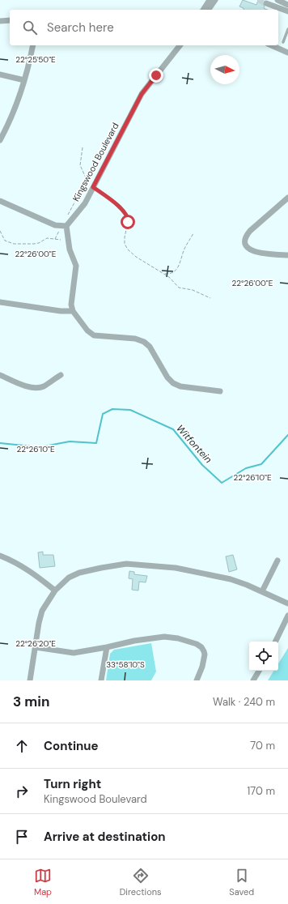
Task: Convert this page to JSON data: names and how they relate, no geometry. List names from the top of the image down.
{
  "streets": {
    "street": ["Kingswood Boulevard"]
  },
  "water": ["Witfontein"],
  "north": "right",
  "page": {
    "search": "Search here",
    "heading": ["3 min", "Walk · 240 m"],
    "list": [
      ["Continue", "70 m"],
      ["Turn right", "Kingswood Boulevard", "170 m"],
      "Arrive at destination"
    ],
    "nav": ["Map", "Directions", "Saved"]
  },
  "coordinates": [
    "22°25'50\"E",
    "22°26'00\"E",
    "22°26'10\"E",
    "22°26'20\"E",
    "33°58'10\"S"
  ]
}
